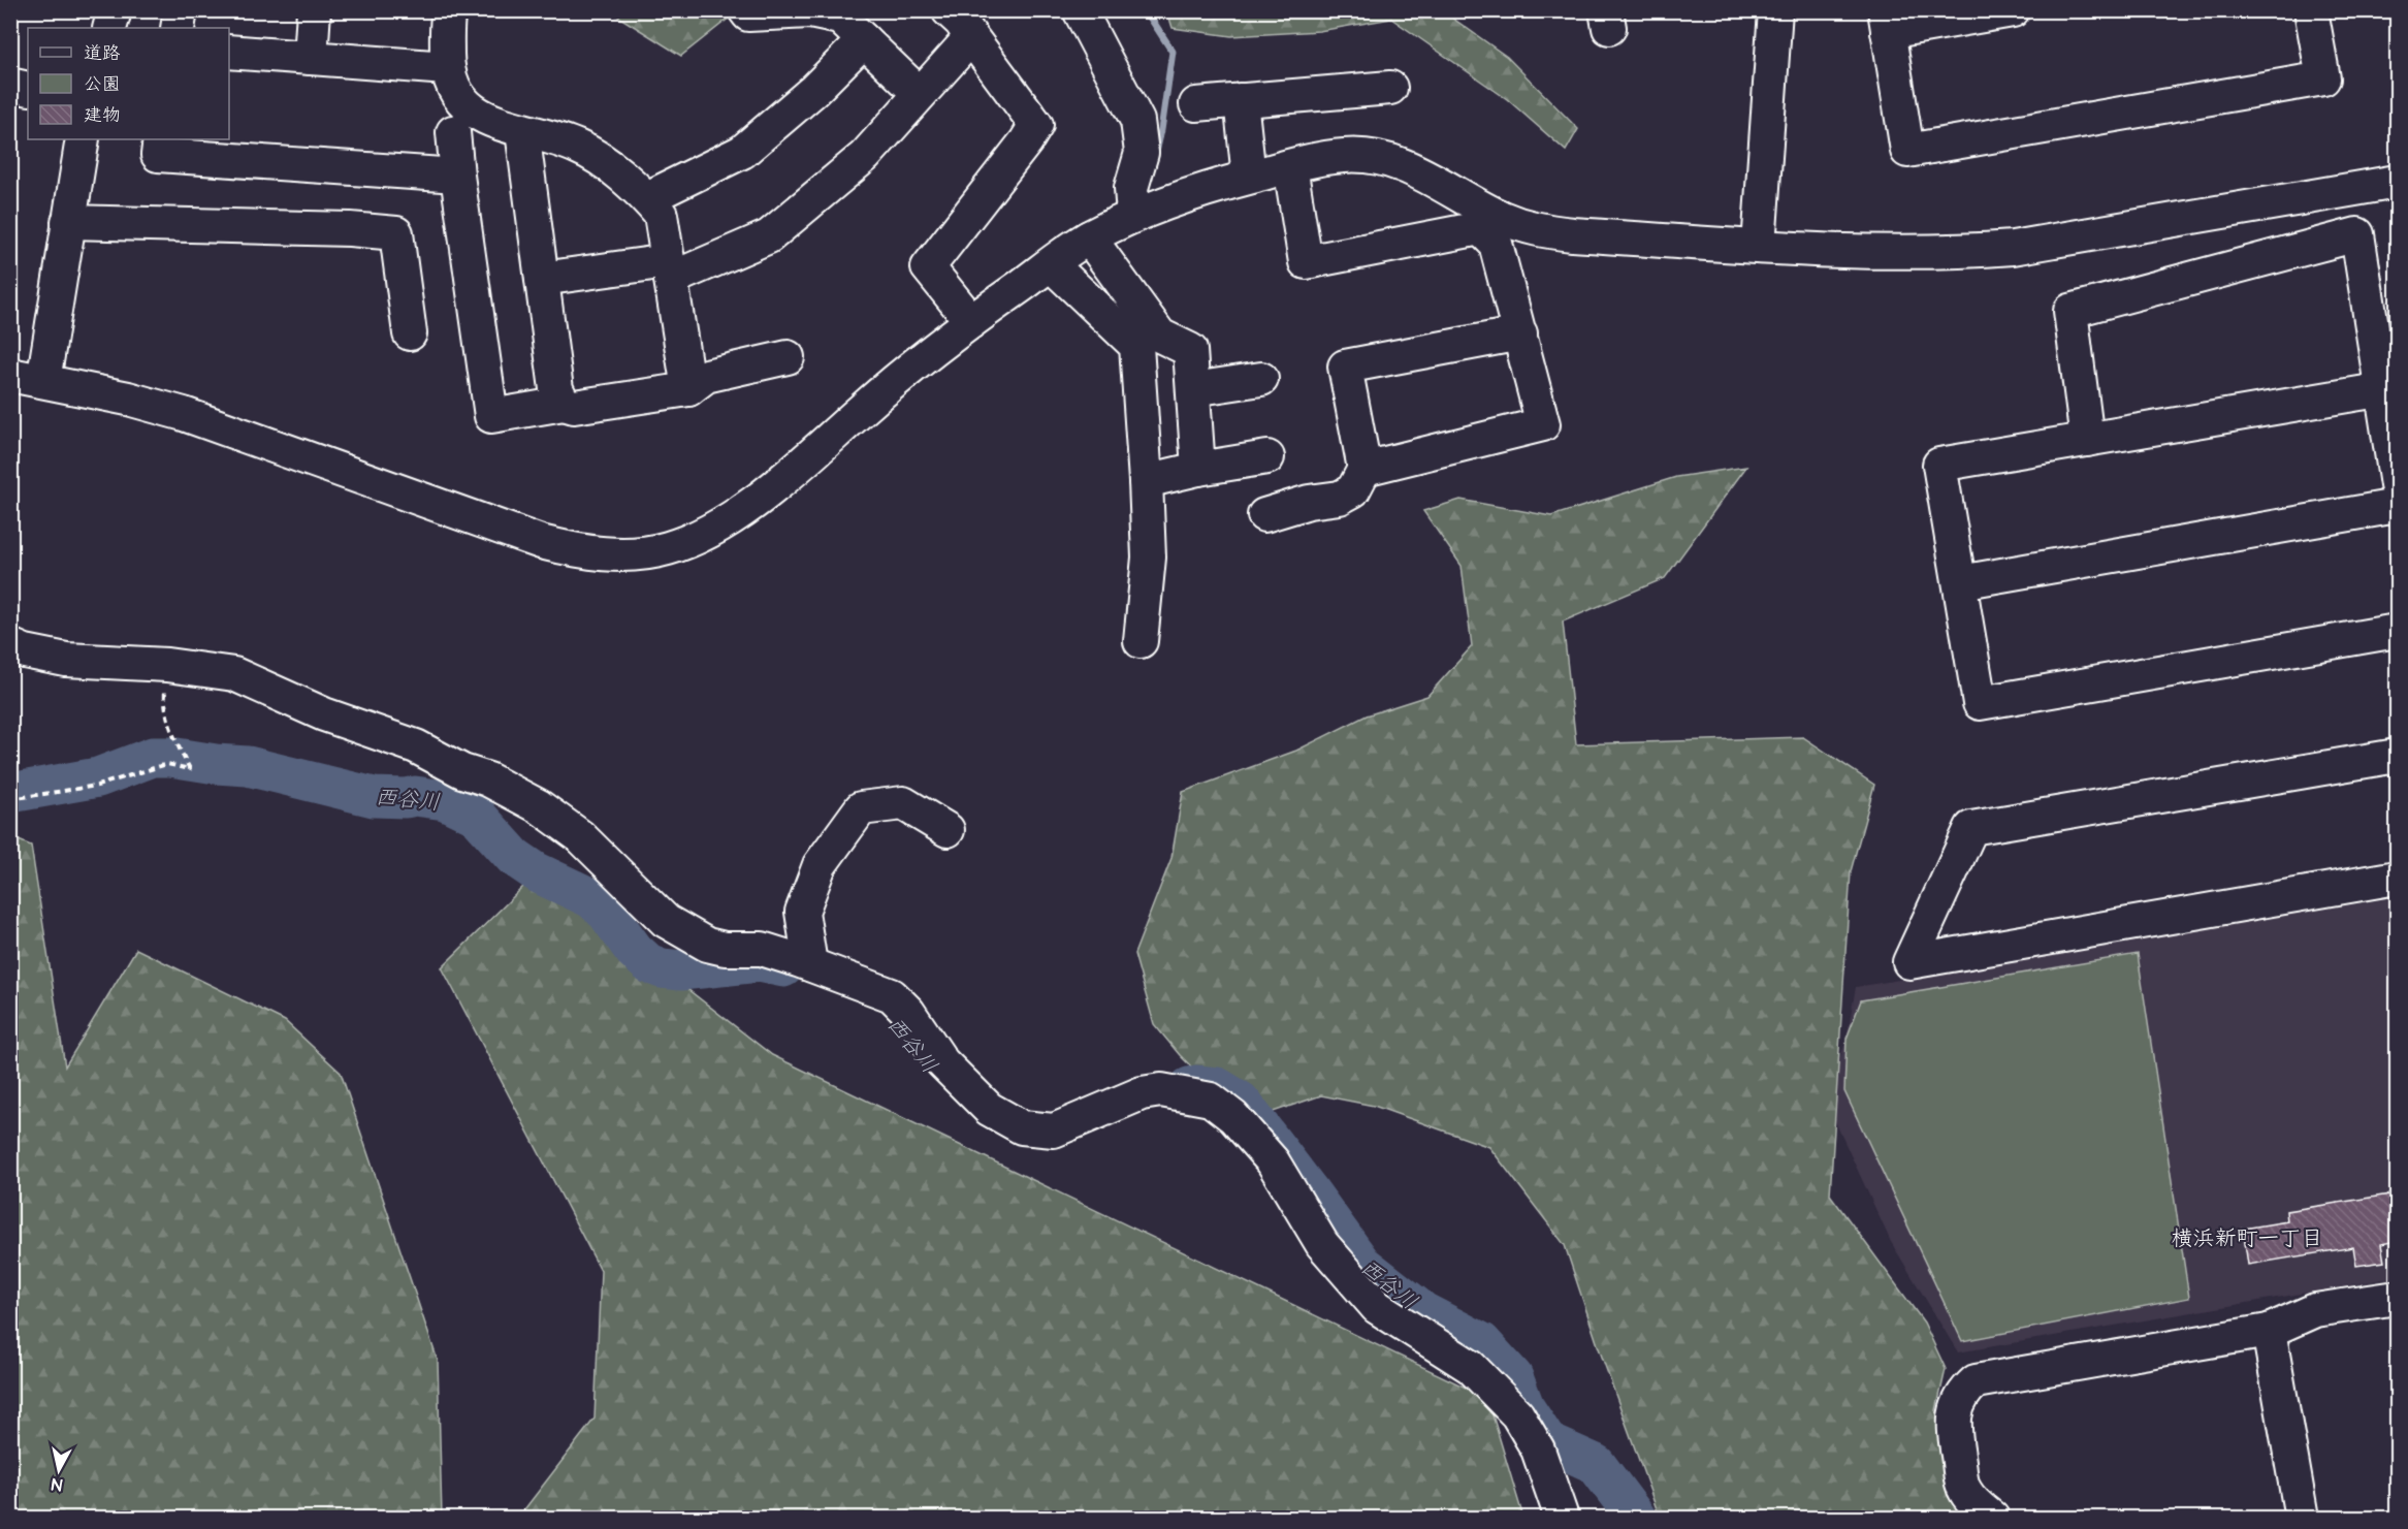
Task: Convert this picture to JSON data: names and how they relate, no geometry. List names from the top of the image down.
{
  "districts": ["横浜新町一丁目"],
  "water": ["西谷川"],
  "legend": ["道路", "公園", "建物"],
  "north": "bottom"
}
